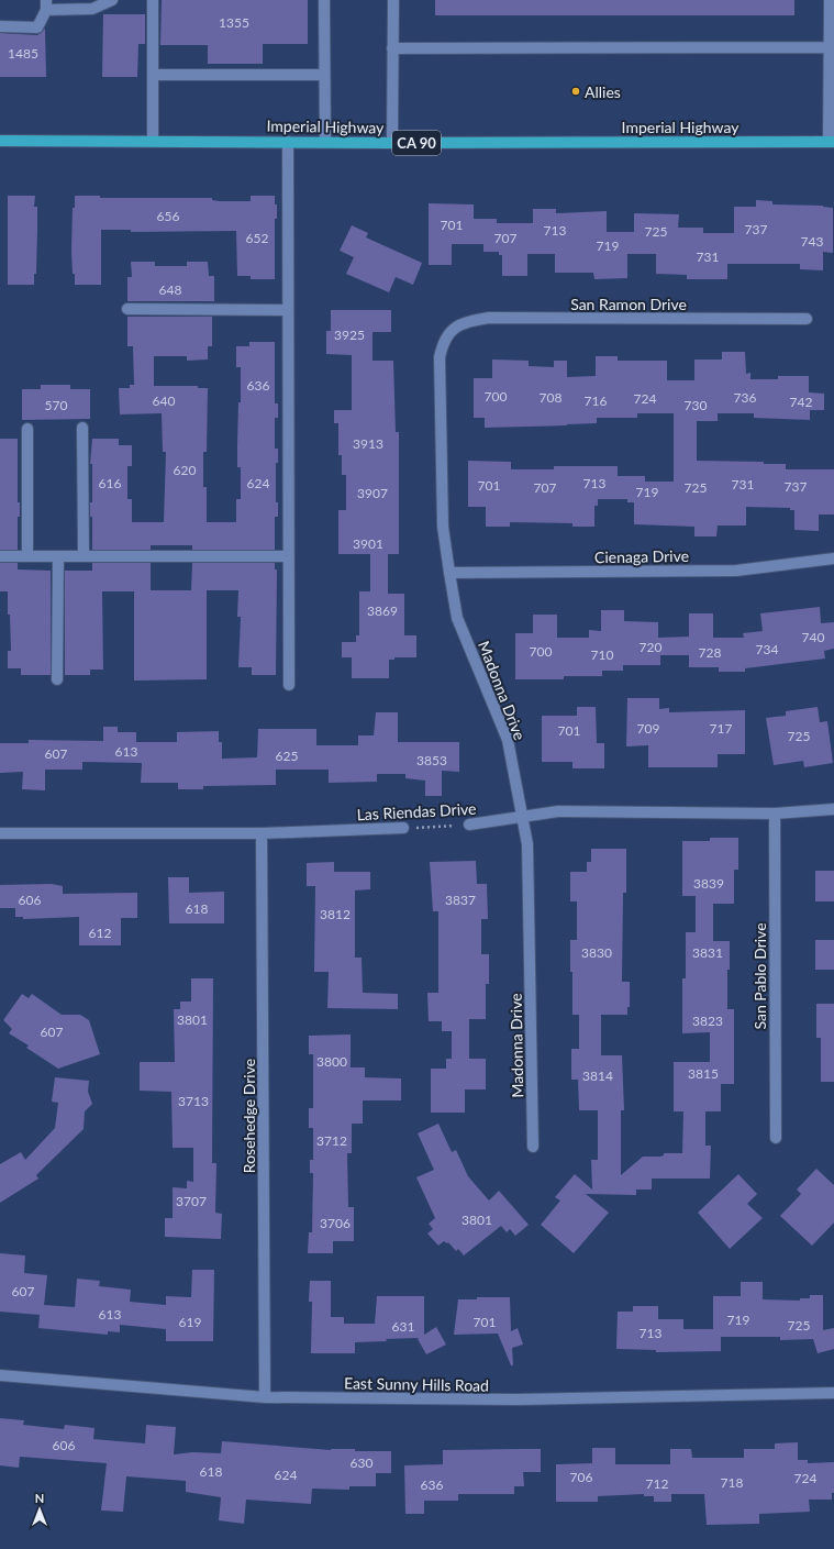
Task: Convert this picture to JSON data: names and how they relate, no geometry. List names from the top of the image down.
{
  "streets": {
    "main road": ["Imperial Highway", "CA 90"],
    "street": [
      "San Ramon Drive",
      "Cienaga Drive",
      "Madonna Drive",
      "Las Riendas Drive",
      "San Pablo Drive",
      "Rosehedge Drive",
      "East Sunny Hills Road"
    ]
  },
  "crossings": [
    ["San Ramon Drive", "Madonna Drive"],
    ["Cienaga Drive", "Madonna Drive"],
    ["Madonna Drive", "Las Riendas Drive"],
    ["Las Riendas Drive", "San Pablo Drive"],
    ["Las Riendas Drive", "Rosehedge Drive"],
    ["Rosehedge Drive", "East Sunny Hills Road"]
  ],
  "places": ["Allies"],
  "house_numbers": [
    "1355",
    "1485",
    "656",
    "701",
    "737",
    "713",
    "725",
    "652",
    "707",
    "743",
    "719",
    "731",
    "648",
    "3925",
    "636",
    "700",
    "708",
    "736",
    "724",
    "640",
    "716",
    "742",
    "570",
    "730",
    "3913",
    "620",
    "616",
    "624",
    "713",
    "731",
    "701",
    "737",
    "707",
    "725",
    "719",
    "3907",
    "3901",
    "3869",
    "740",
    "720",
    "734",
    "700",
    "728",
    "710",
    "709",
    "717",
    "701",
    "725",
    "613",
    "607",
    "625",
    "3853",
    "3839",
    "606",
    "3837",
    "618",
    "3812",
    "612",
    "3830",
    "3831",
    "3801",
    "3823",
    "607",
    "3800",
    "3815",
    "3814",
    "3713",
    "3712",
    "3707",
    "3801",
    "3706",
    "607",
    "613",
    "719",
    "619",
    "701",
    "725",
    "631",
    "713",
    "606",
    "630",
    "618",
    "624",
    "706",
    "724",
    "718",
    "712",
    "636"
  ],
  "north": "top"
}
